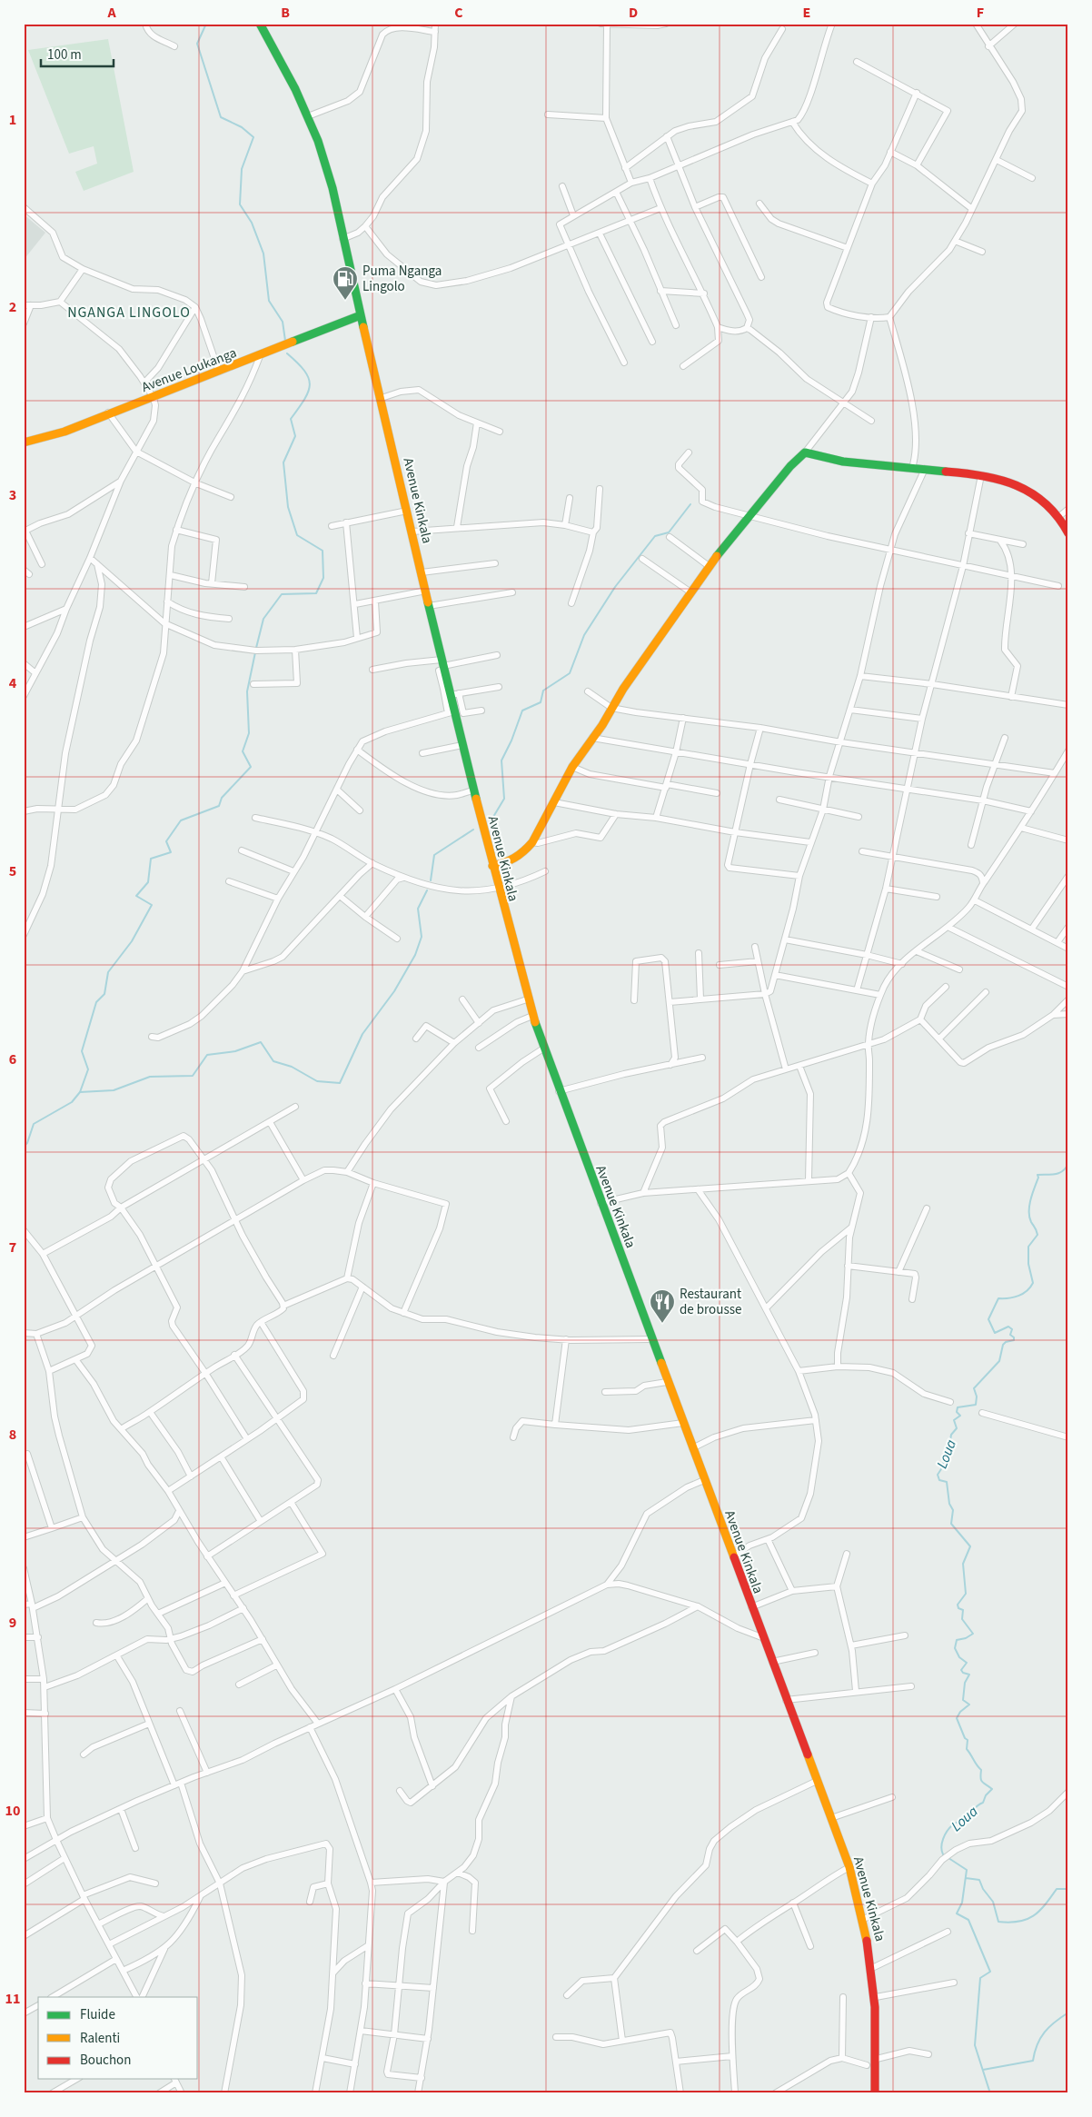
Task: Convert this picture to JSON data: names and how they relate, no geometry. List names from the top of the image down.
{
  "streets": {
    "main road": ["Avenue Loukanga", "Avenue Kinkala"]
  },
  "crossings": [
    ["Avenue Loukanga", "Avenue Kinkala"]
  ],
  "districts": ["NGANGA LINGOLO"],
  "water": ["Loua"],
  "places": {
    "fuel station": ["Puma Nganga Lingolo"],
    "restaurant": ["Restaurant de brousse"]
  },
  "legend": ["Fluide", "Ralenti", "Bouchon"],
  "scale_bar": "100 m",
  "grid": {
    "columns": [
      "A",
      "B",
      "C",
      "D",
      "E",
      "F"
    ],
    "rows": [
      "1",
      "2",
      "3",
      "4",
      "5",
      "6",
      "7",
      "8",
      "9",
      "10",
      "11"
    ]
  }
}
